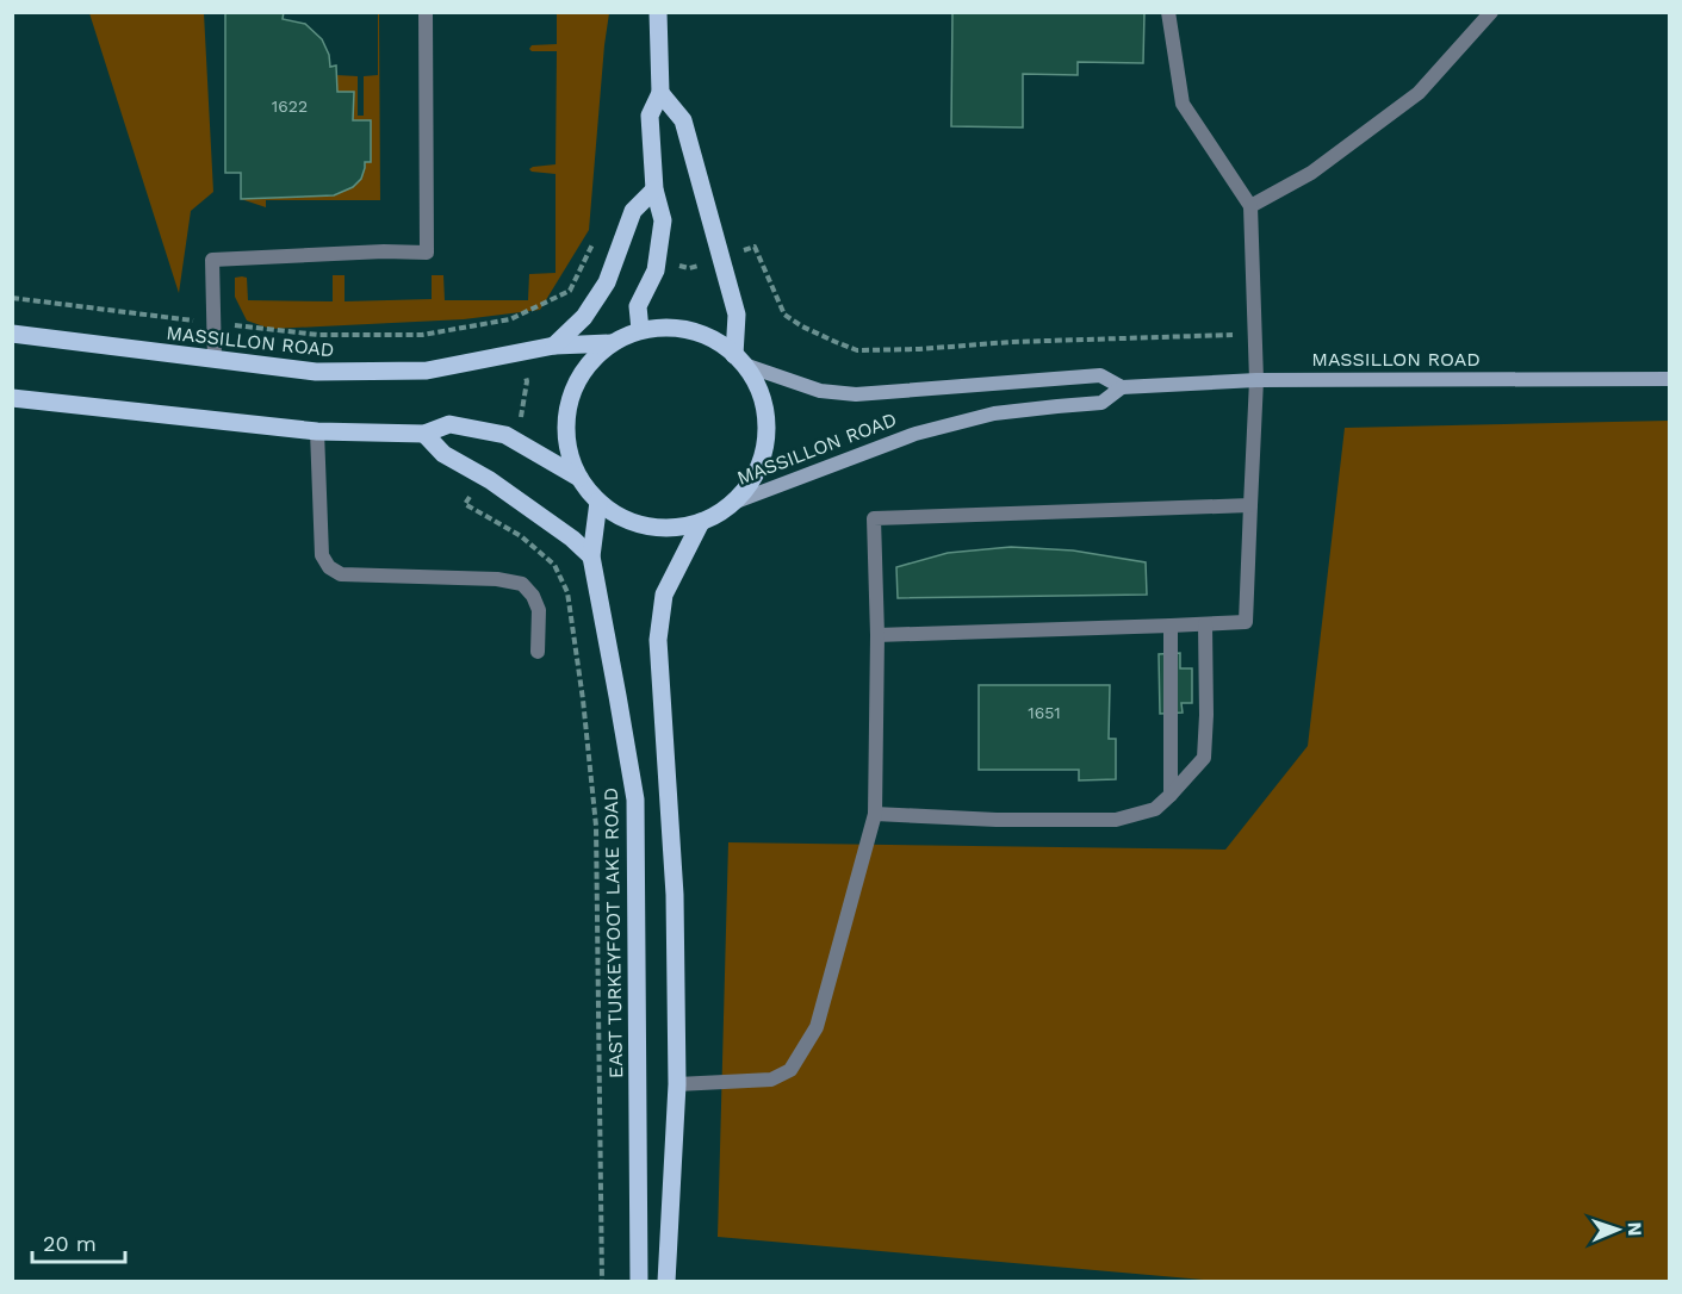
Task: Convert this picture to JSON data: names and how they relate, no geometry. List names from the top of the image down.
{
  "streets": {
    "main road": ["MASSILLON ROAD", "EAST TURKEYFOOT LAKE ROAD"]
  },
  "crossings": [
    ["MASSILLON ROAD", "EAST TURKEYFOOT LAKE ROAD"]
  ],
  "house_numbers": ["1622", "1651"],
  "scale_bar": "20 m",
  "north": "right"
}
